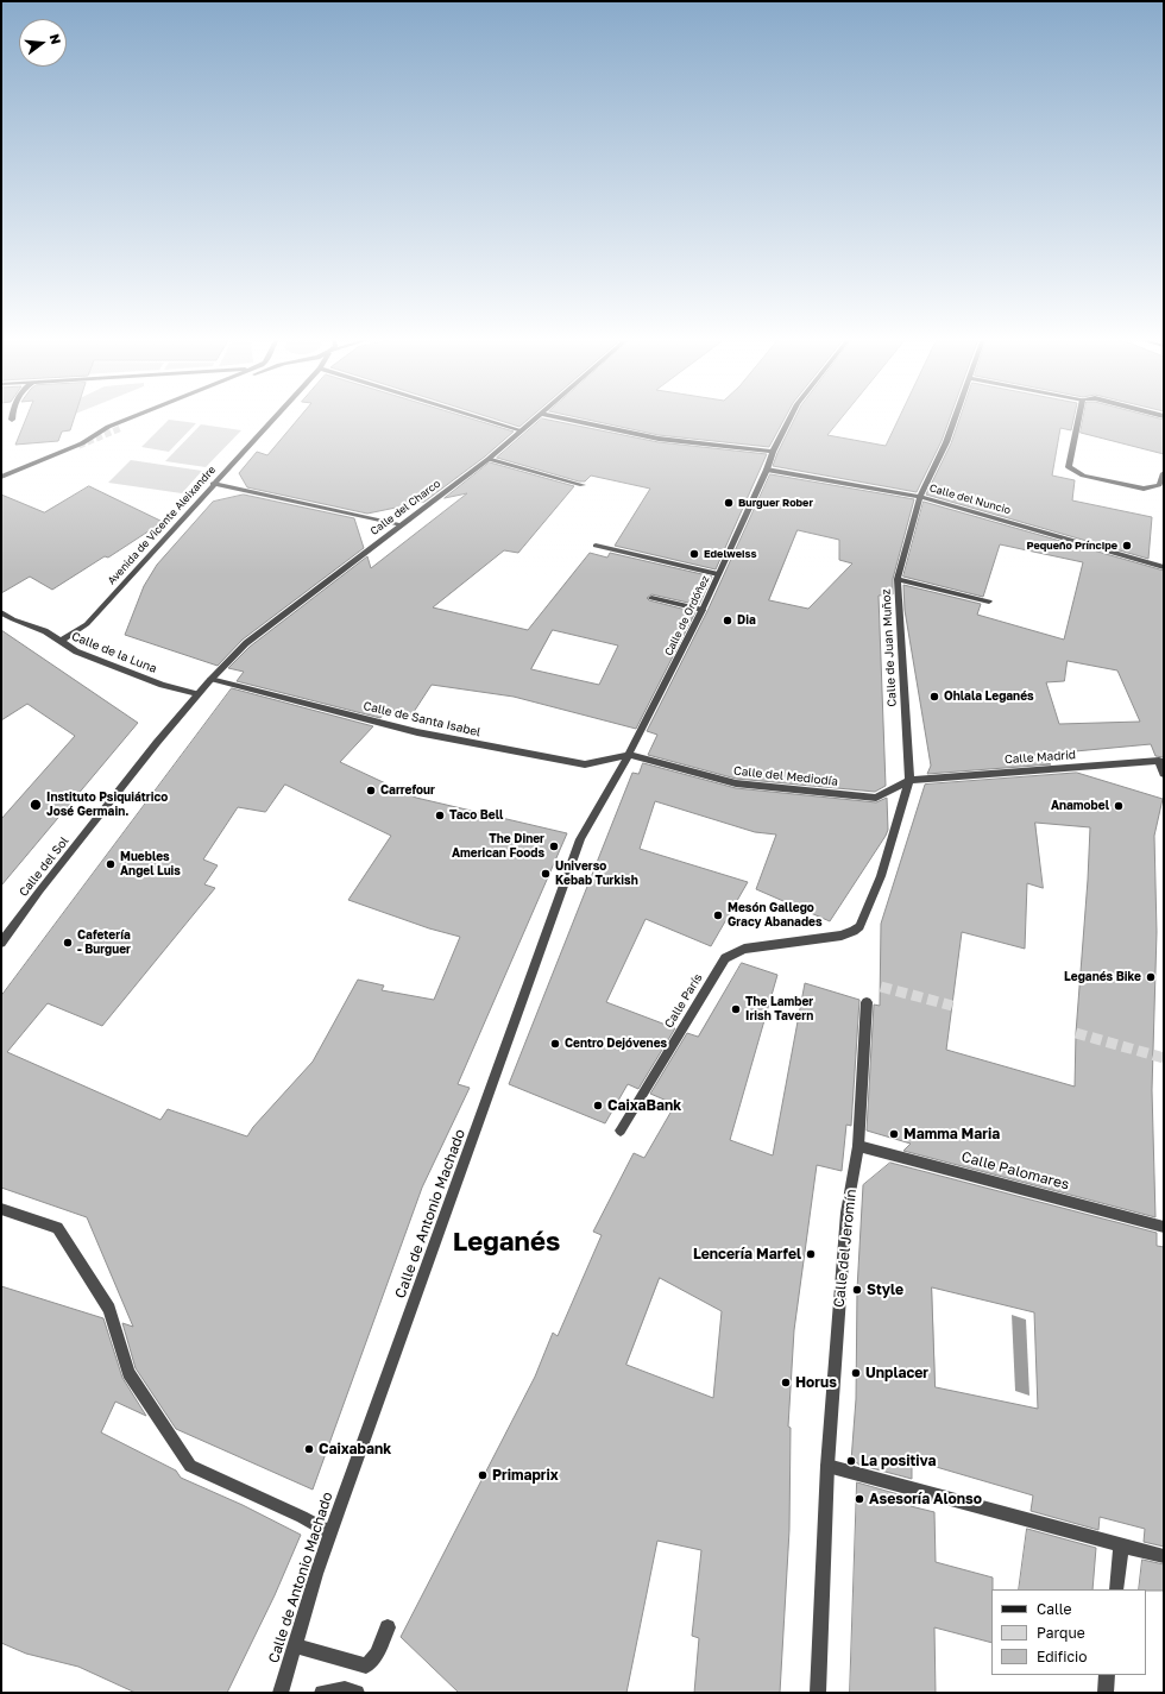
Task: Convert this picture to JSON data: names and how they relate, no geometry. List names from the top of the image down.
{
  "streets": {
    "street": [
      "Calle del Nuncio",
      "Calle del Charco",
      "Avenida de Vicente Aleixandre",
      "Calle de Ordóñez",
      "Calle de Juan Muñoz",
      "Calle de la Luna",
      "Calle de Santa Isabel",
      "Calle Madrid",
      "Calle del Mediodía",
      "Calle del Sol",
      "Calle París",
      "Calle Palomares",
      "Calle de Antonio Machado",
      "Calle del Jeromín"
    ]
  },
  "crossings": [
    ["Calle del Nuncio", "Calle de Ordóñez"],
    ["Calle del Nuncio", "Calle de Juan Muñoz"],
    ["Calle del Charco", "Calle de la Luna"],
    ["Calle del Charco", "Calle de Santa Isabel"],
    ["Calle del Charco", "Calle del Sol"],
    ["Avenida de Vicente Aleixandre", "Calle de la Luna"],
    ["Calle de Ordóñez", "Calle de Santa Isabel"],
    ["Calle de Ordóñez", "Calle del Mediodía"],
    ["Calle de Ordóñez", "Calle de Antonio Machado"],
    ["Calle de Juan Muñoz", "Calle Madrid"],
    ["Calle de Juan Muñoz", "Calle del Mediodía"],
    ["Calle de Juan Muñoz", "Calle París"],
    ["Calle de la Luna", "Calle del Sol"],
    ["Calle de Santa Isabel", "Calle del Mediodía"],
    ["Calle de Santa Isabel", "Calle de Antonio Machado"],
    ["Calle Madrid", "Calle del Mediodía"],
    ["Calle del Mediodía", "Calle de Antonio Machado"],
    ["Calle Palomares", "Calle del Jeromín"]
  ],
  "districts": ["Leganés"],
  "places": [
    "Burguer Rober",
    "Pequeño Príncipe",
    "Edelweiss",
    "Dia",
    "Ohlala Leganés",
    "Carrefour",
    "Instituto Psiquiátrico José Germain.",
    "Anamobel",
    "Taco Bell",
    "The Diner American Foods",
    "Muebles Angel Luis",
    "Universo Kebab Turkish",
    "Mesón Gallego Gracy Abanades",
    "Cafetería - Burguer",
    "Leganés Bike",
    "The Lamber Irish Tavern",
    "Centro Dejóvenes",
    "CaixaBank",
    "Mamma Maria",
    "Lencería Marfel",
    "Style",
    "Unplacer",
    "Horus",
    "Caixabank",
    "La positiva",
    "Primaprix",
    "Asesoría Alonso"
  ],
  "legend": ["Calle", "Parque", "Edificio"],
  "north": "right"
}
